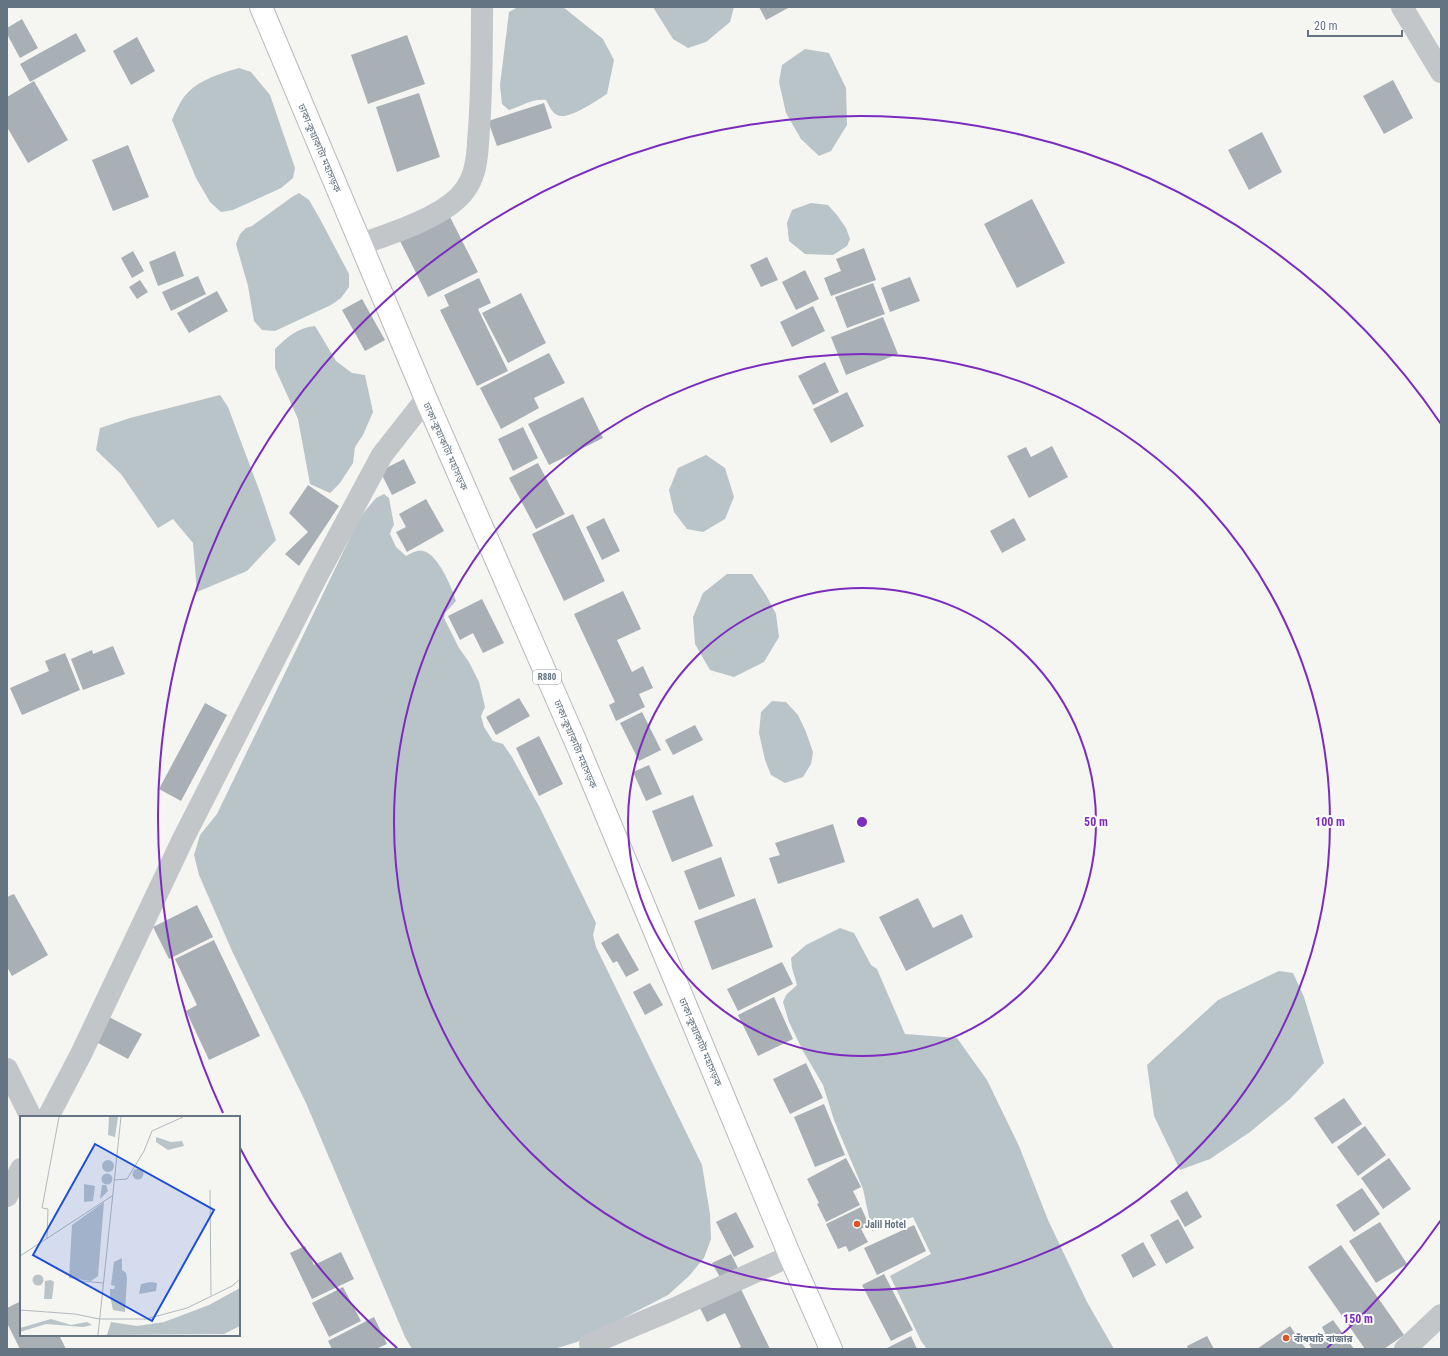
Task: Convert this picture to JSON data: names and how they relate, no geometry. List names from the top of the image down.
{
  "streets": {
    "main road": ["ঢাকা-কুয়াকাটা মহাসড়ক", "R880"]
  },
  "places": ["Jalil Hotel", "বাঁধঘাট বাজার"],
  "scale_bar": "20 m",
  "rings": ["50 m", "100 m", "150 m"]
}
